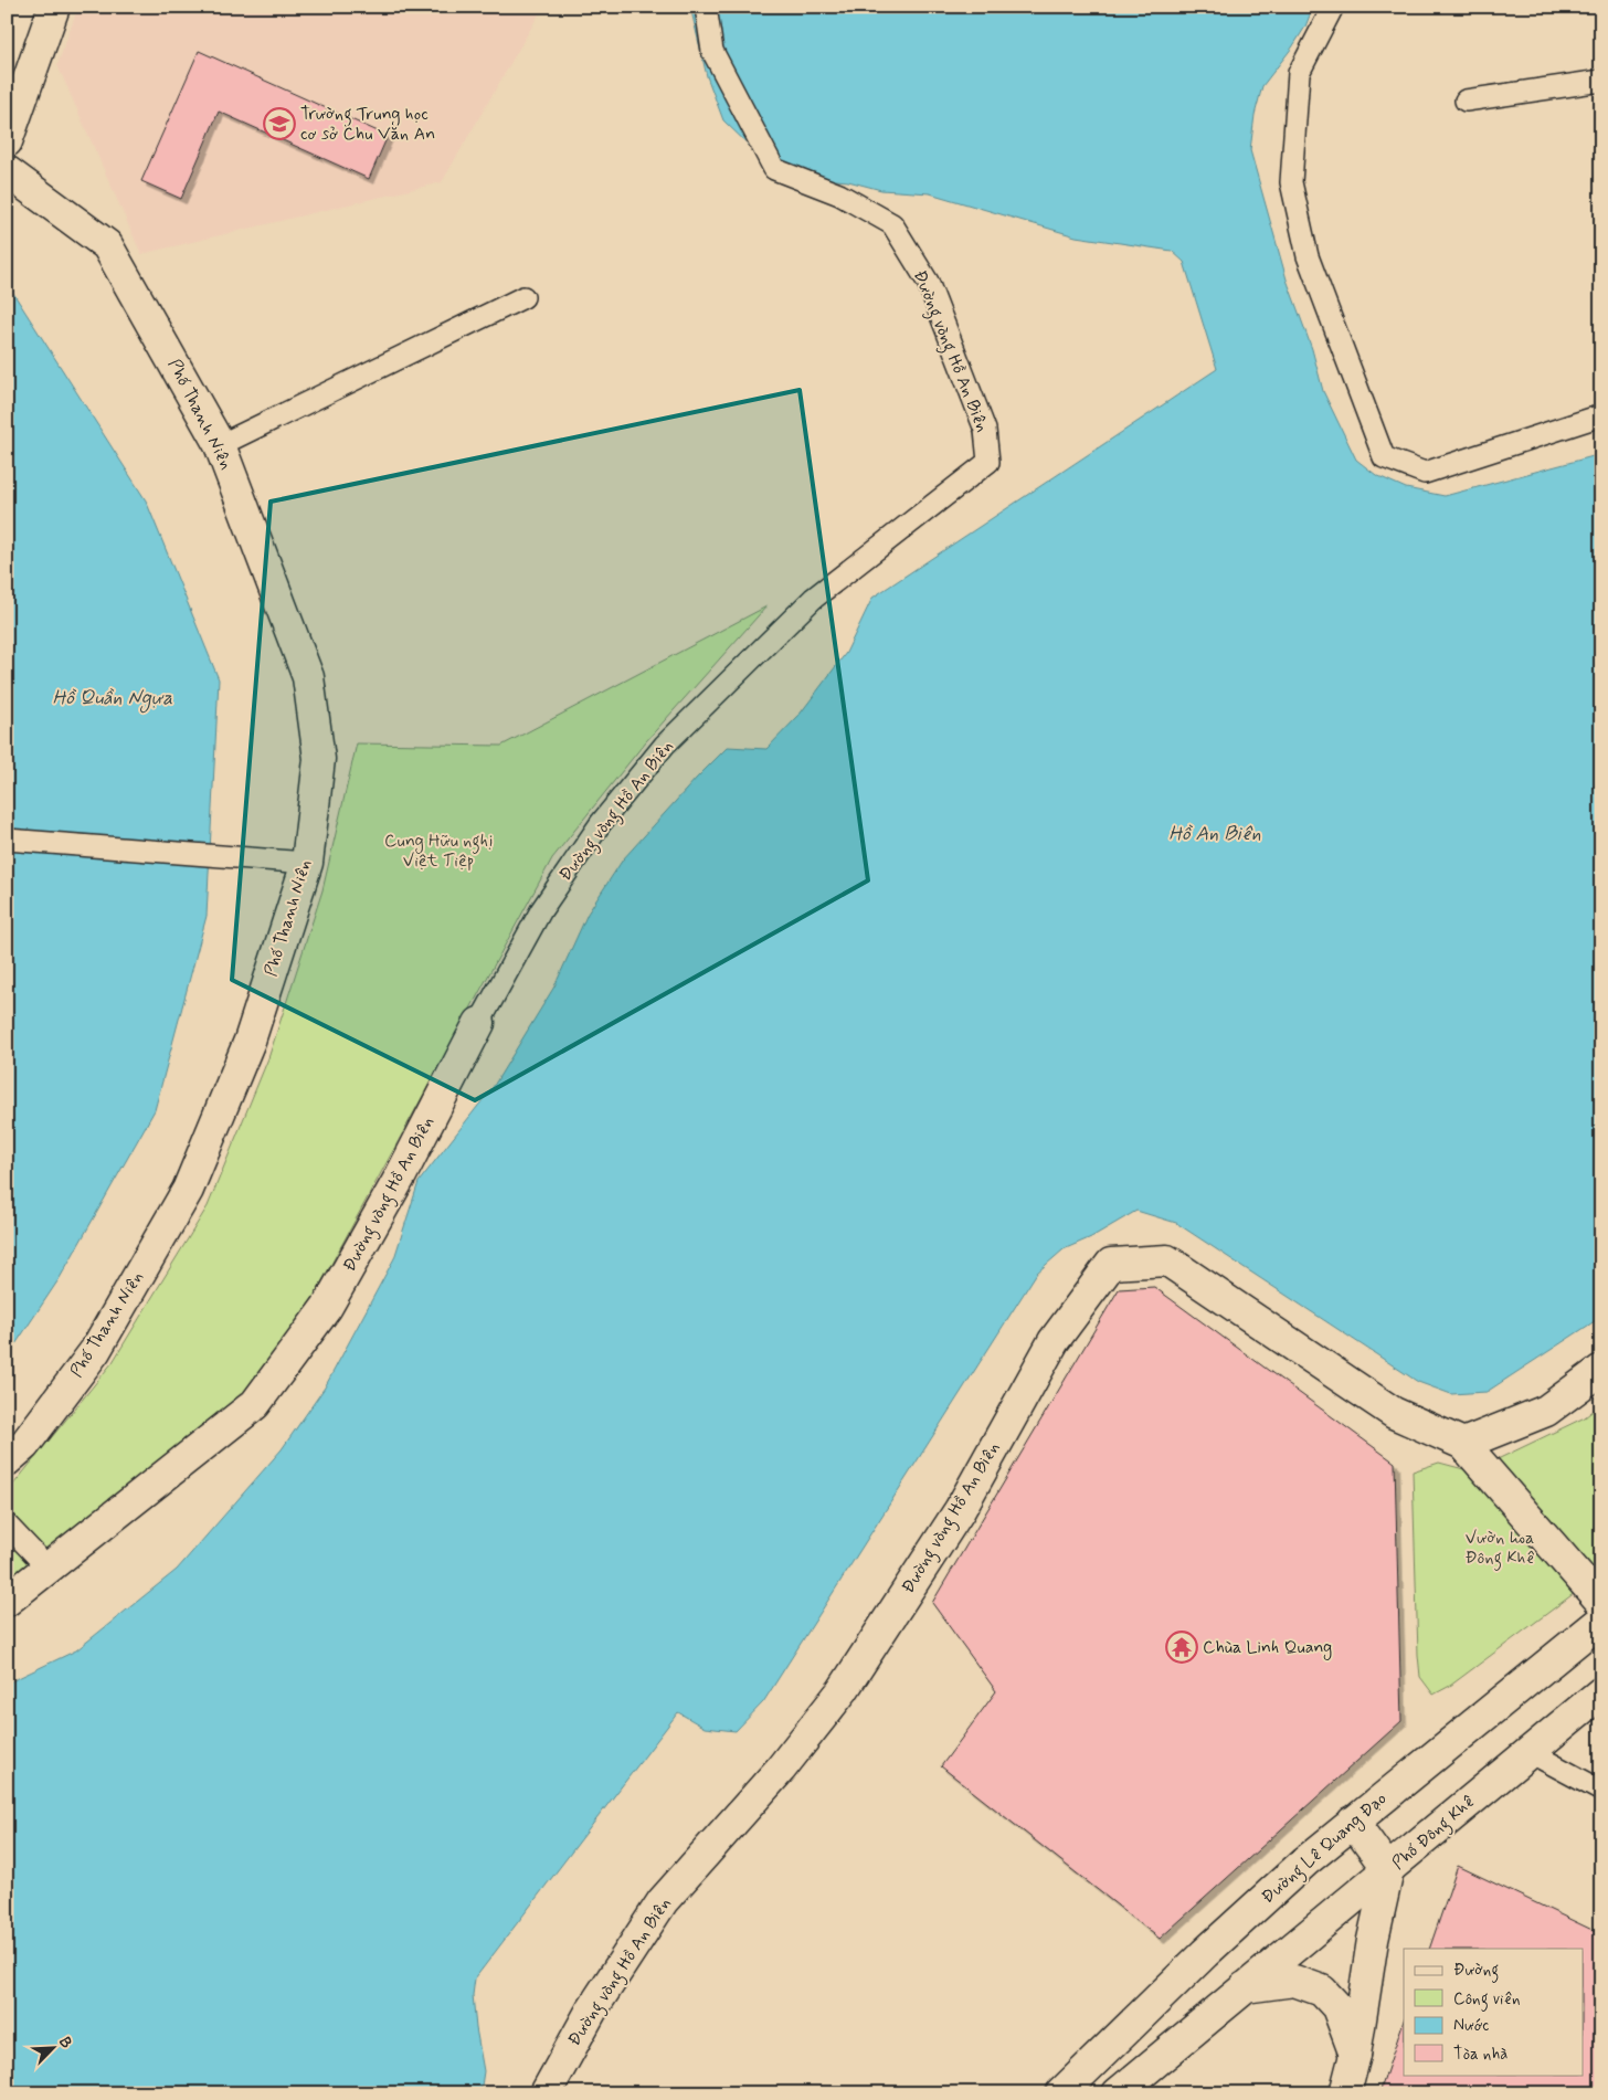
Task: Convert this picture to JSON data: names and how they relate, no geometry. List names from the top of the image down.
{
  "streets": {
    "street": [
      "Đường vòng Hồ An Biên",
      "Phố Thanh Niên",
      "Phố Đông Khê",
      "Đường Lê Quang Đạo"
    ]
  },
  "water": ["Hồ Quần Ngựa", "Hồ An Biên"],
  "parks": ["Cung Hữu nghị Việt Tiệp", "Vườn hoa Đông Khê"],
  "places": {
    "school or university": ["Trường Trung học cơ sở Chu Văn An"],
    "temple": ["Chùa Linh Quang"]
  },
  "legend": [
    "Đường",
    "Công viên",
    "Nước",
    "Tòa nhà"
  ],
  "north": "top right"
}
